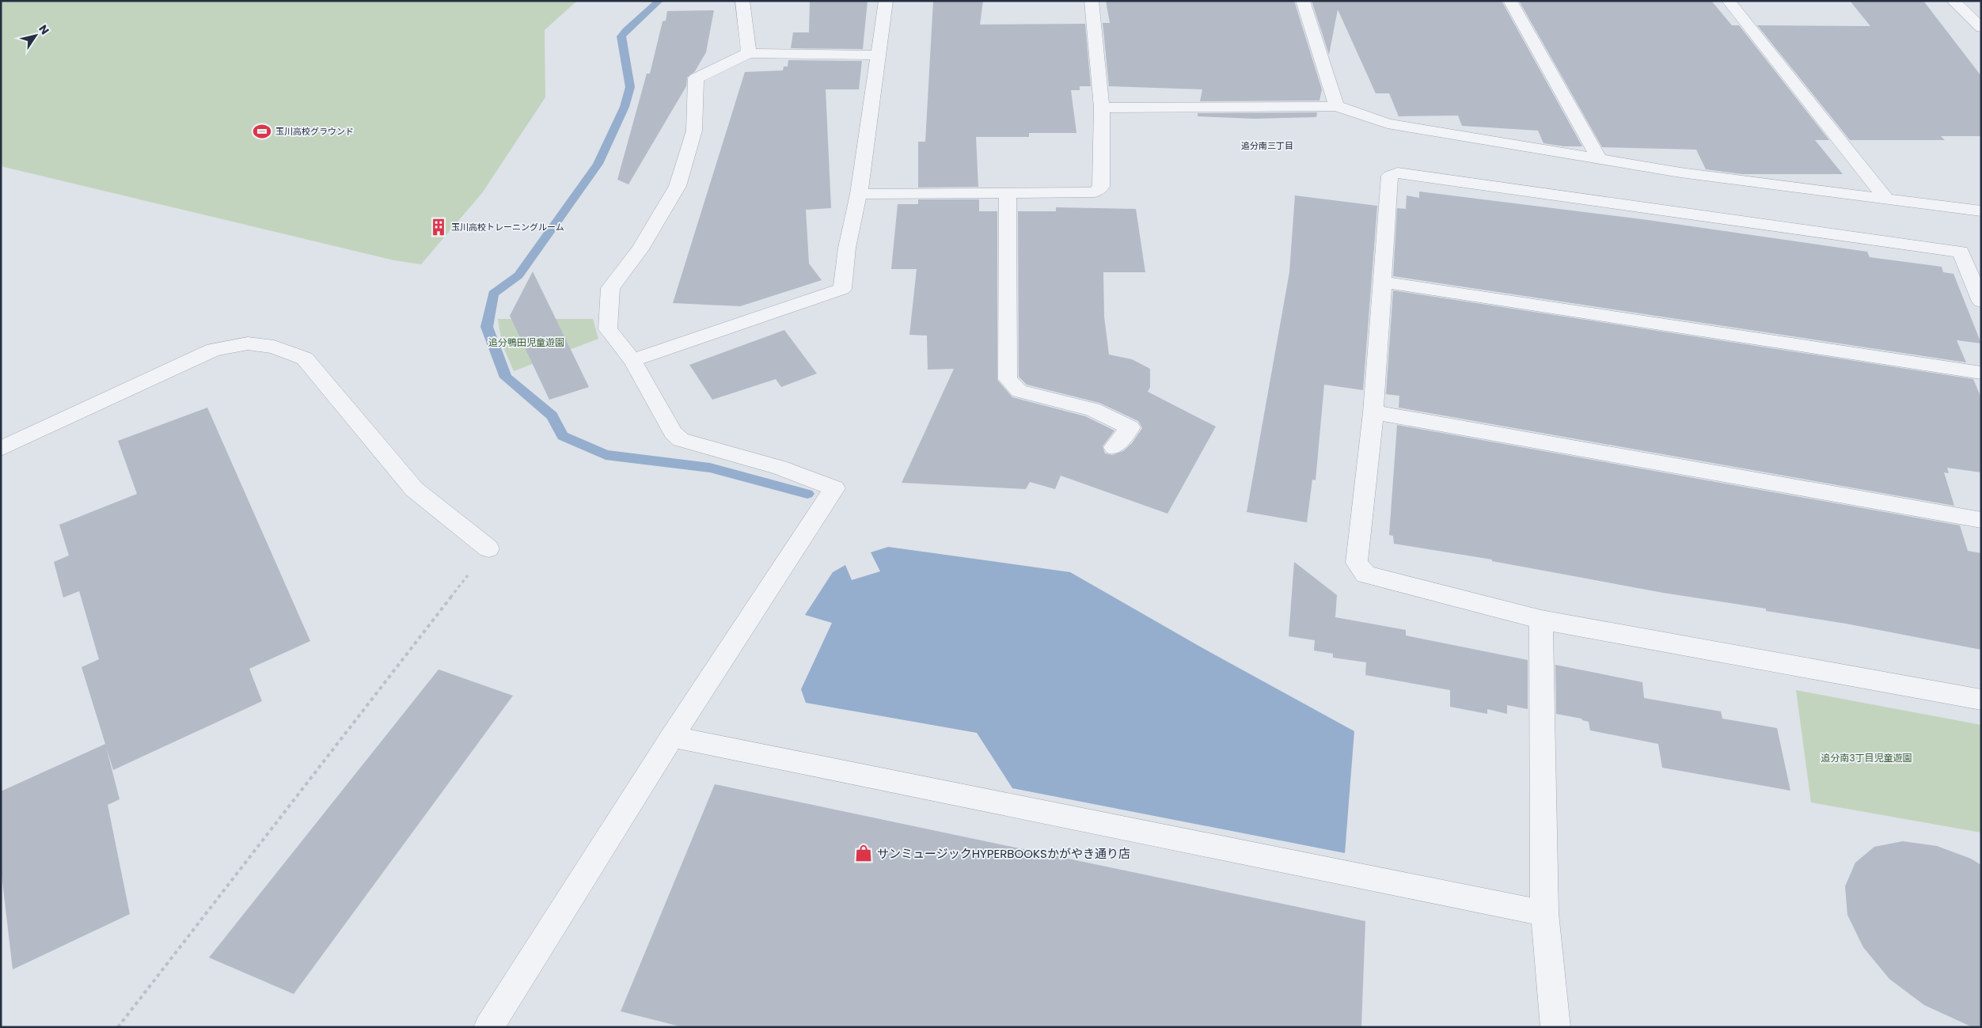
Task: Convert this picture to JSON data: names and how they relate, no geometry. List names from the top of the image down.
{
  "districts": ["追分南三丁目"],
  "parks": ["追分鴨田児童遊園", "追分南3丁目児童遊園"],
  "places": {
    "sports": ["玉川高校グラウンド"],
    "building": ["玉川高校トレーニングルーム"],
    "shop": ["サンミュージックHYPERBOOKSかがやき通り店"]
  },
  "north": "top right"
}
